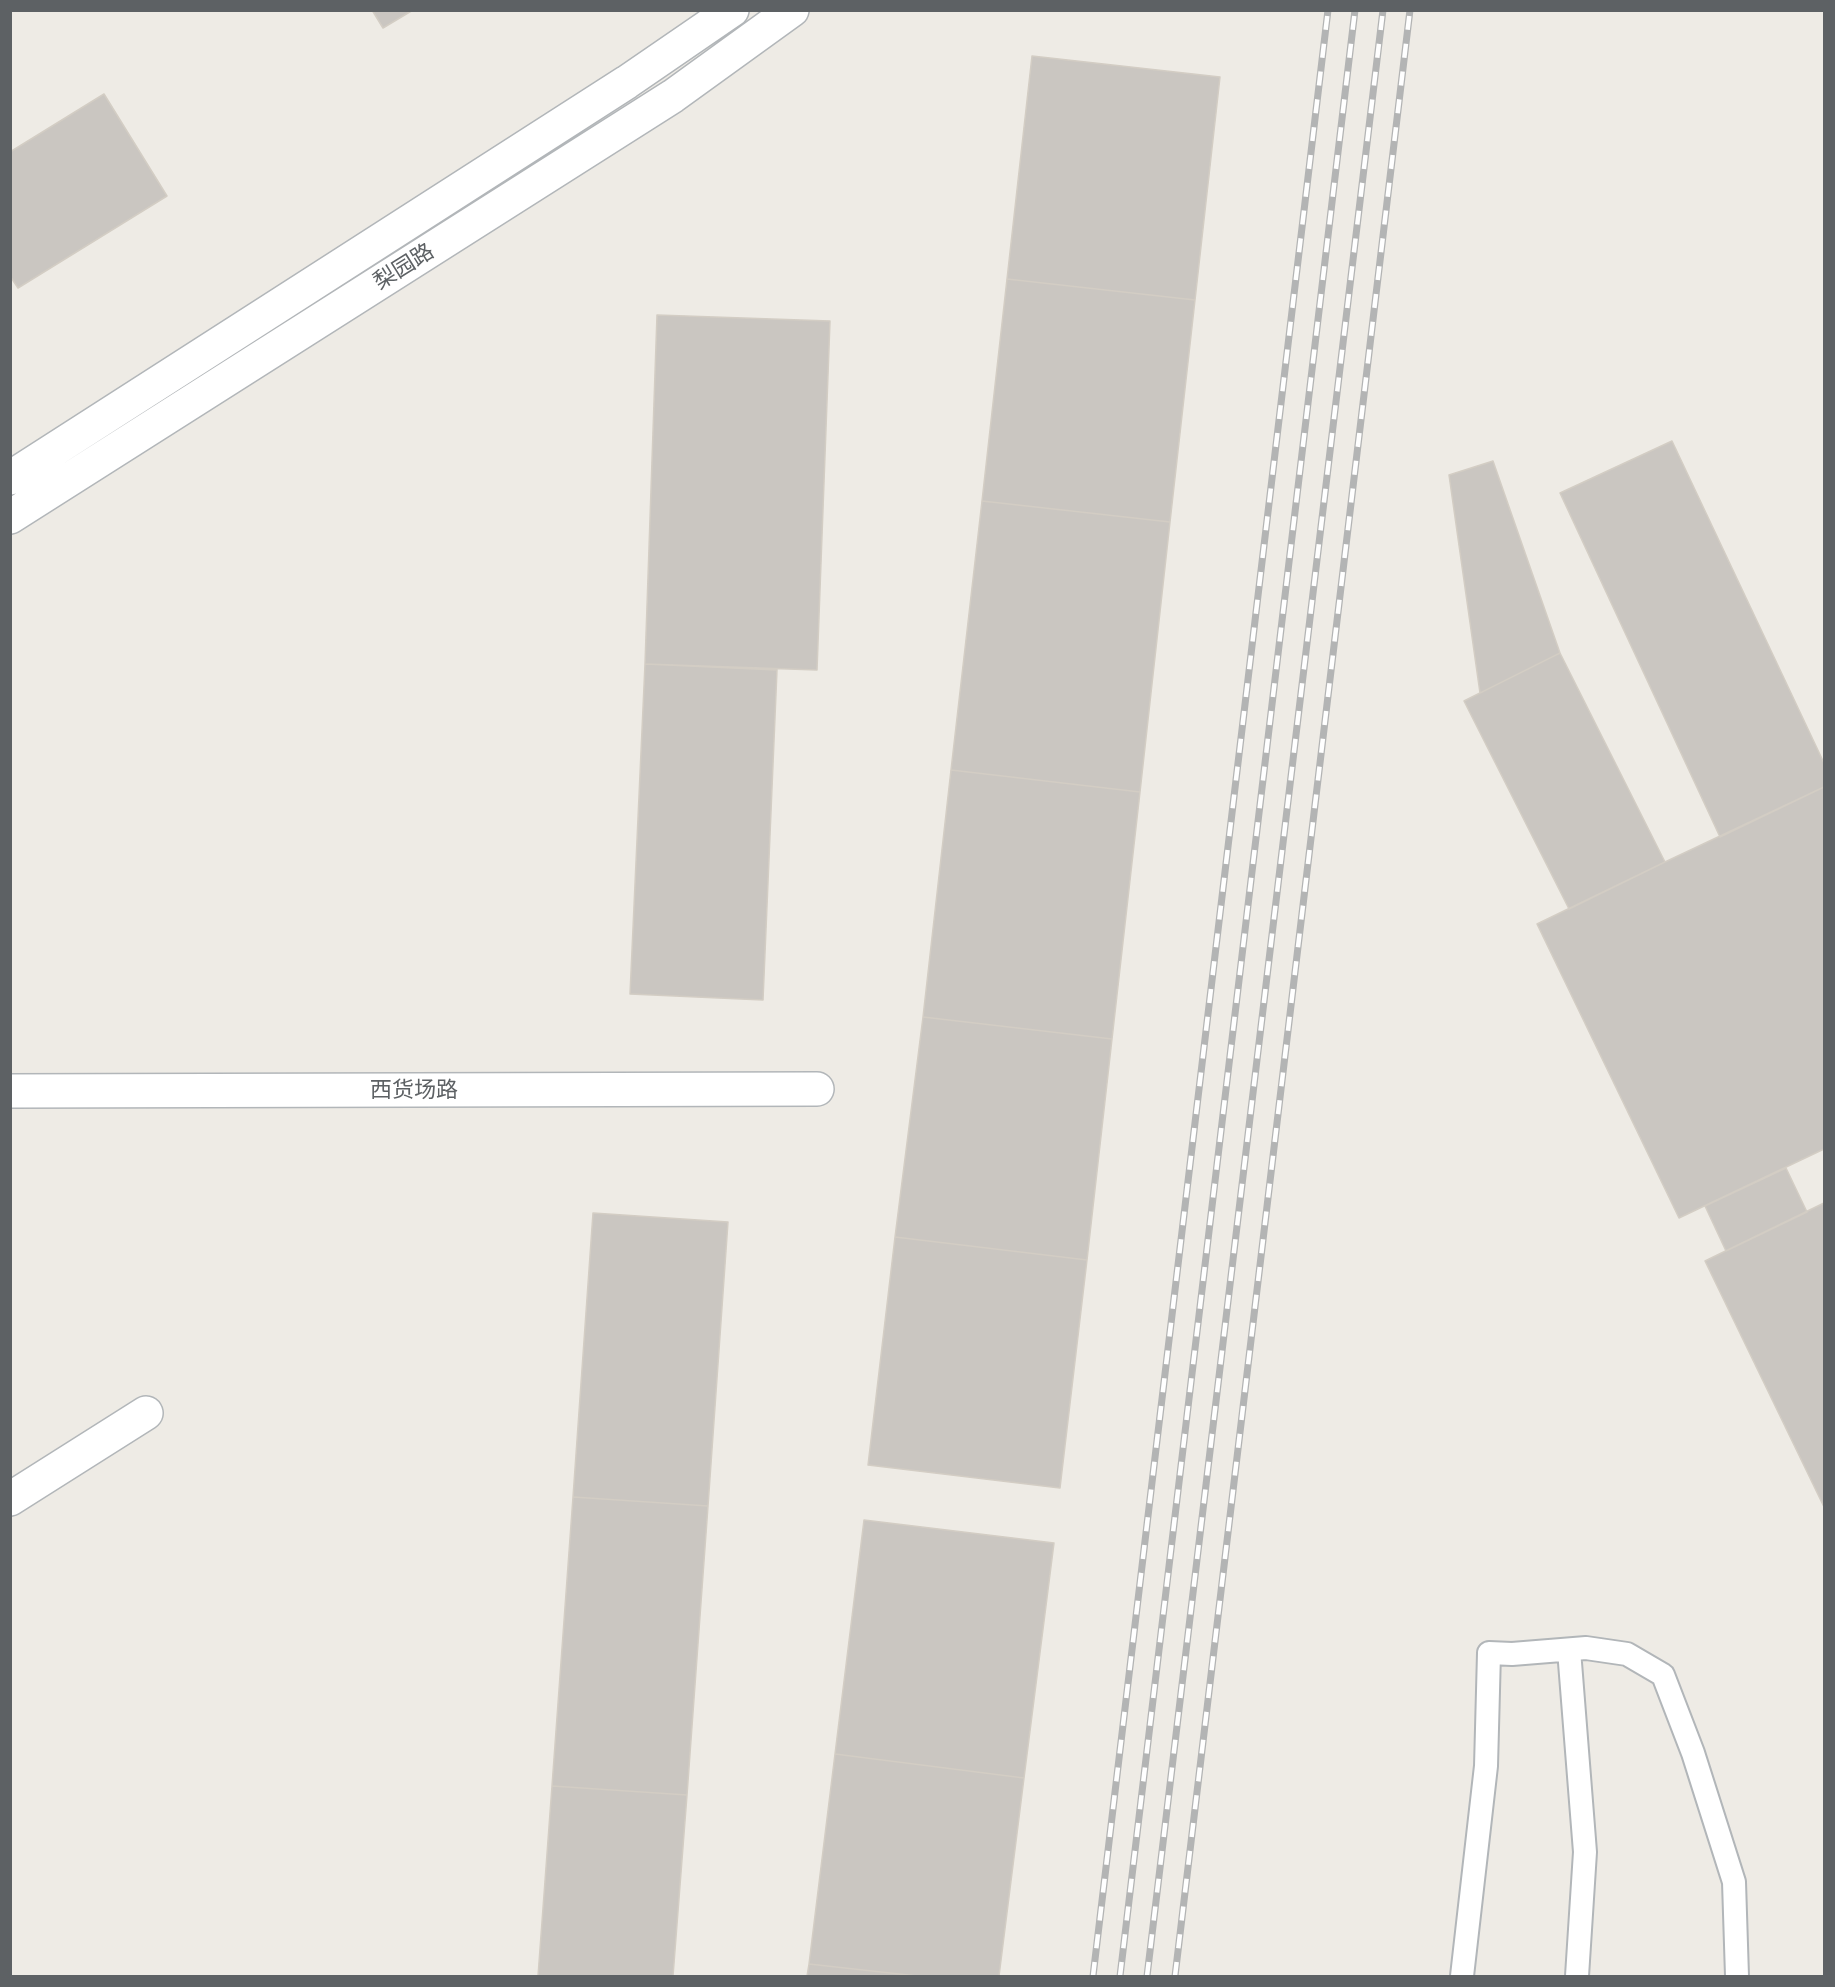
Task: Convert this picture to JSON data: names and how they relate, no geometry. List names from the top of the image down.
{
  "streets": {
    "street": ["梨园路", "西货场路"]
  }
}
